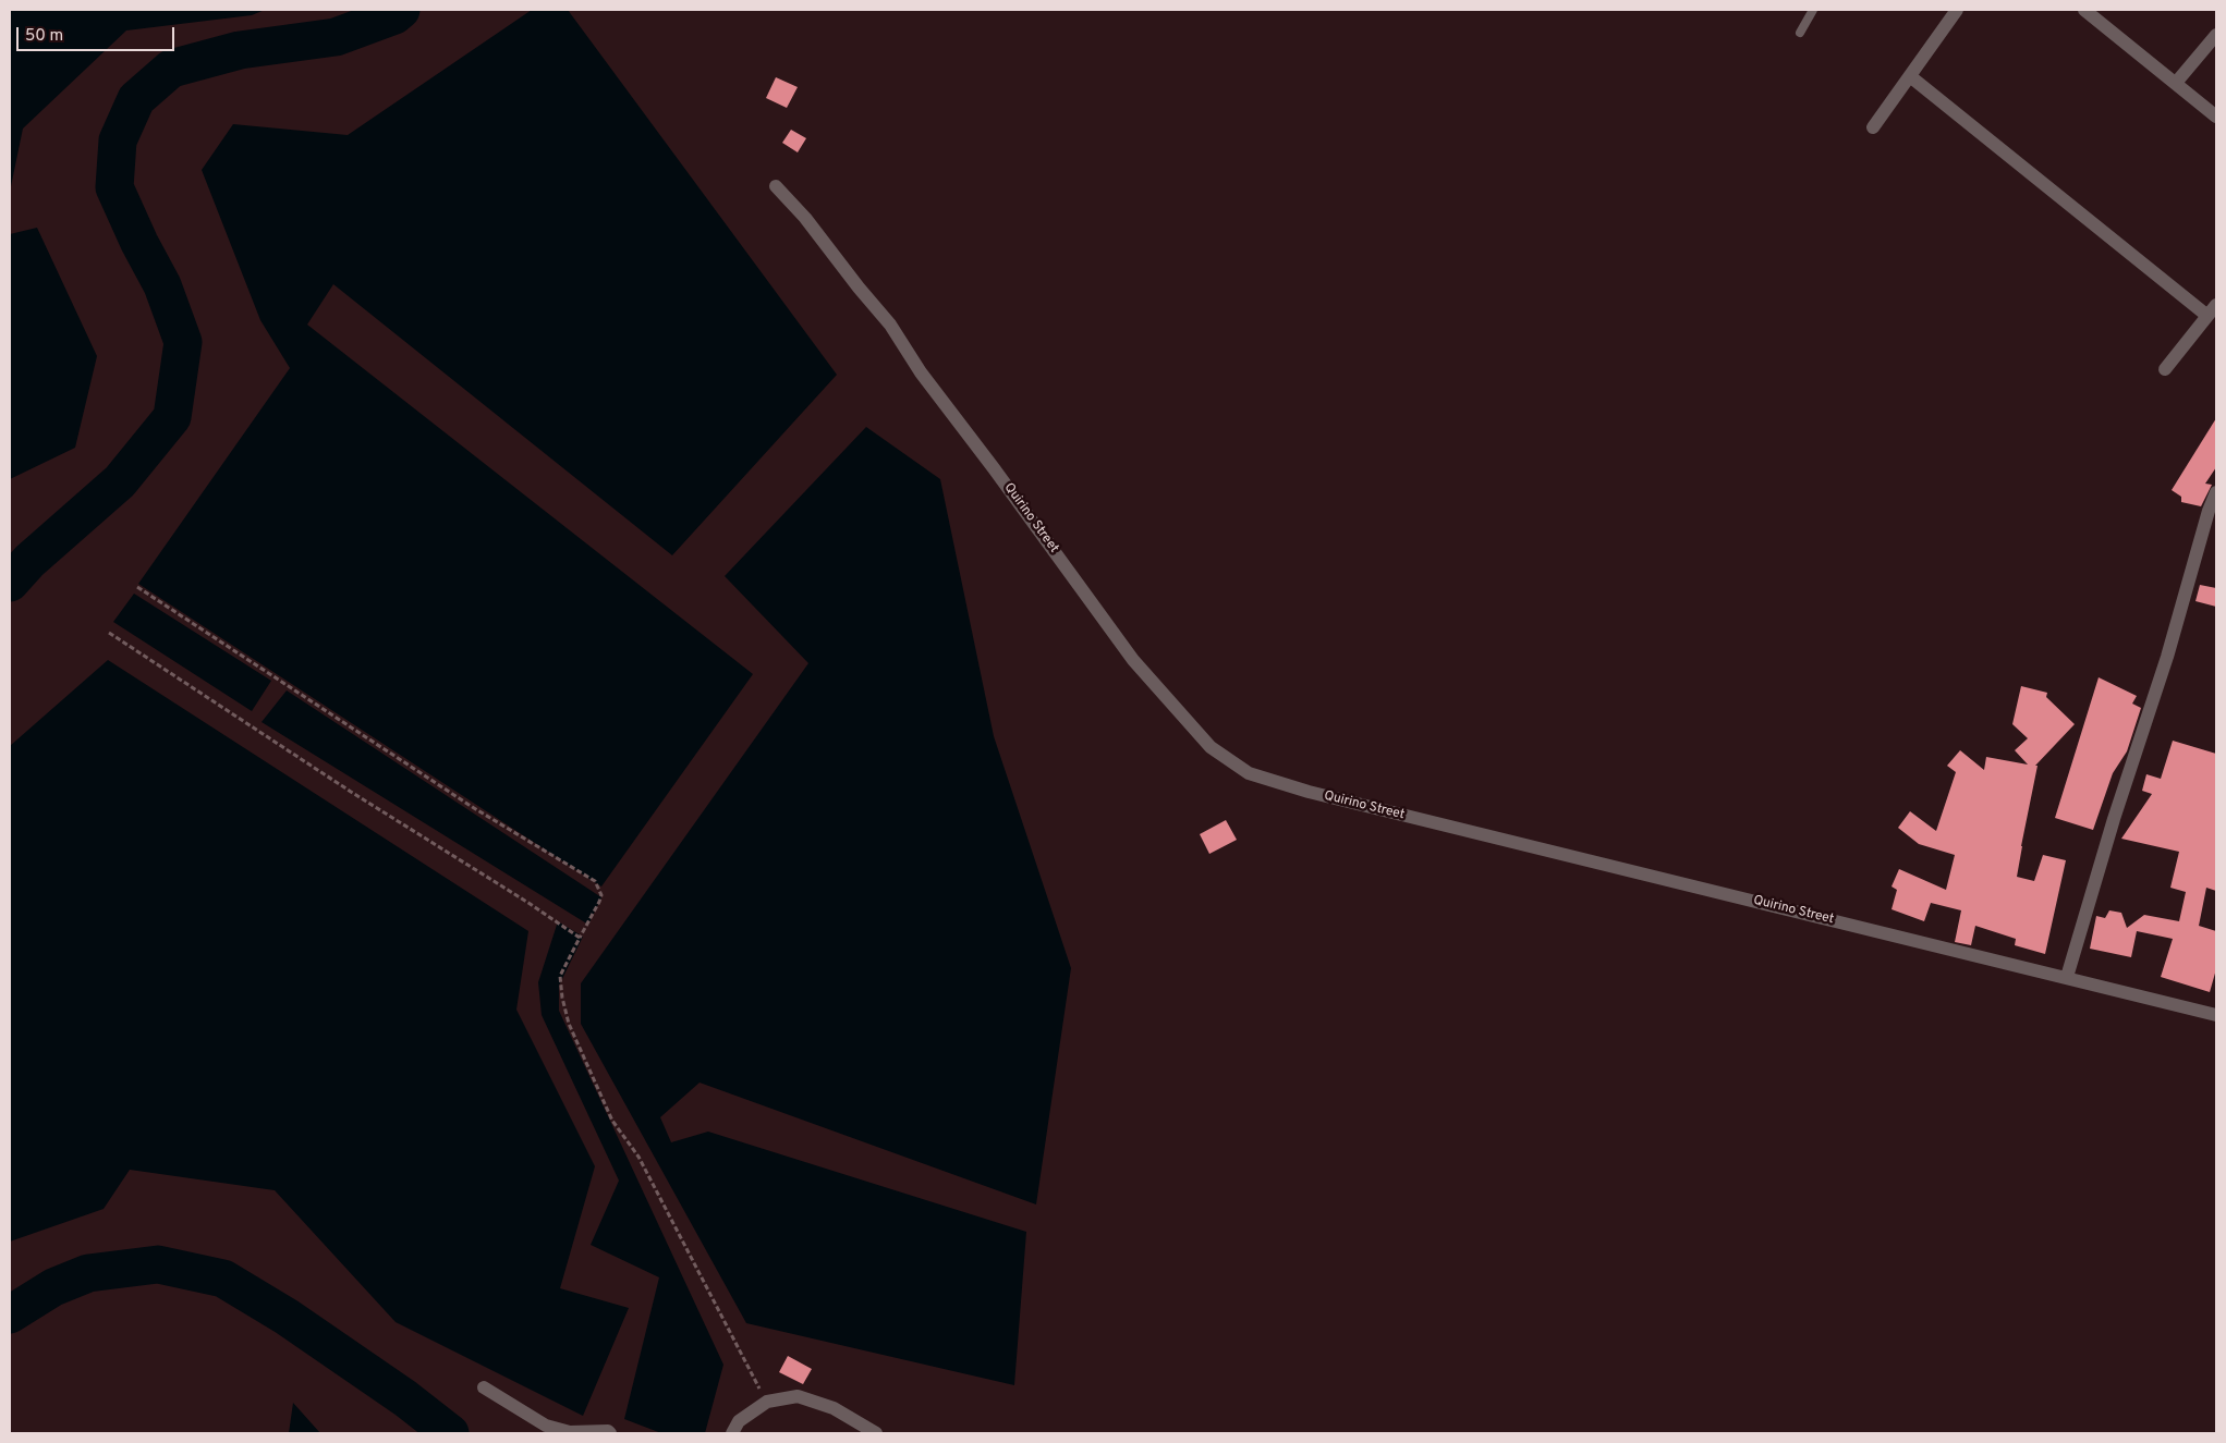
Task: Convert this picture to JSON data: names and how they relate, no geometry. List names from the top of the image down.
{
  "streets": {
    "street": ["Quirino Street"]
  },
  "scale_bar": "50 m"
}
